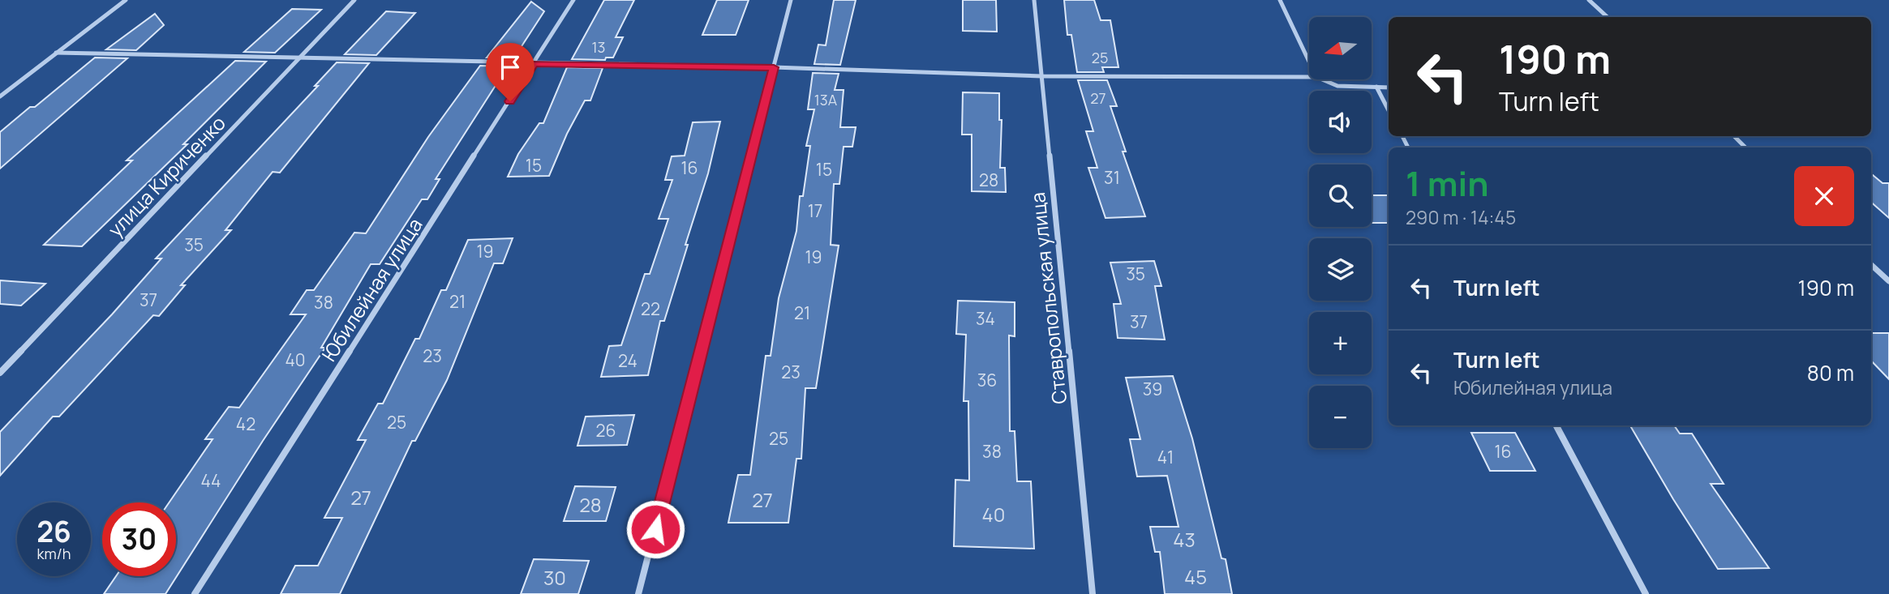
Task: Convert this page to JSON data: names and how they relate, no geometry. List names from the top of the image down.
{
  "streets": {
    "street": ["улица Кириченко", "Юбилейная улица", "Ставропольская улица"]
  },
  "house_numbers": [
    "13",
    "25",
    "27",
    "13А",
    "15",
    "16",
    "15",
    "31",
    "28",
    "17",
    "35",
    "19",
    "19",
    "35",
    "37",
    "21",
    "38",
    "22",
    "21",
    "34",
    "37",
    "23",
    "40",
    "24",
    "23",
    "36",
    "39",
    "25",
    "42",
    "26",
    "25",
    "38",
    "16",
    "41",
    "44",
    "27",
    "27",
    "28",
    "40",
    "43",
    "45",
    "30"
  ],
  "north": "left",
  "page": {
    "map_buttons": ["+", "−"],
    "turn": ["190 m", "Turn left"],
    "heading": ["1 min", "290 m · 14:45"],
    "list": [
      {
        "name": "Turn left",
        "value": "190 m"
      },
      {
        "name": "Turn left",
        "note": "Юбилейная улица",
        "value": "80 m"
      }
    ],
    "speed": "26 km/h",
    "limit": "30"
  }
}
